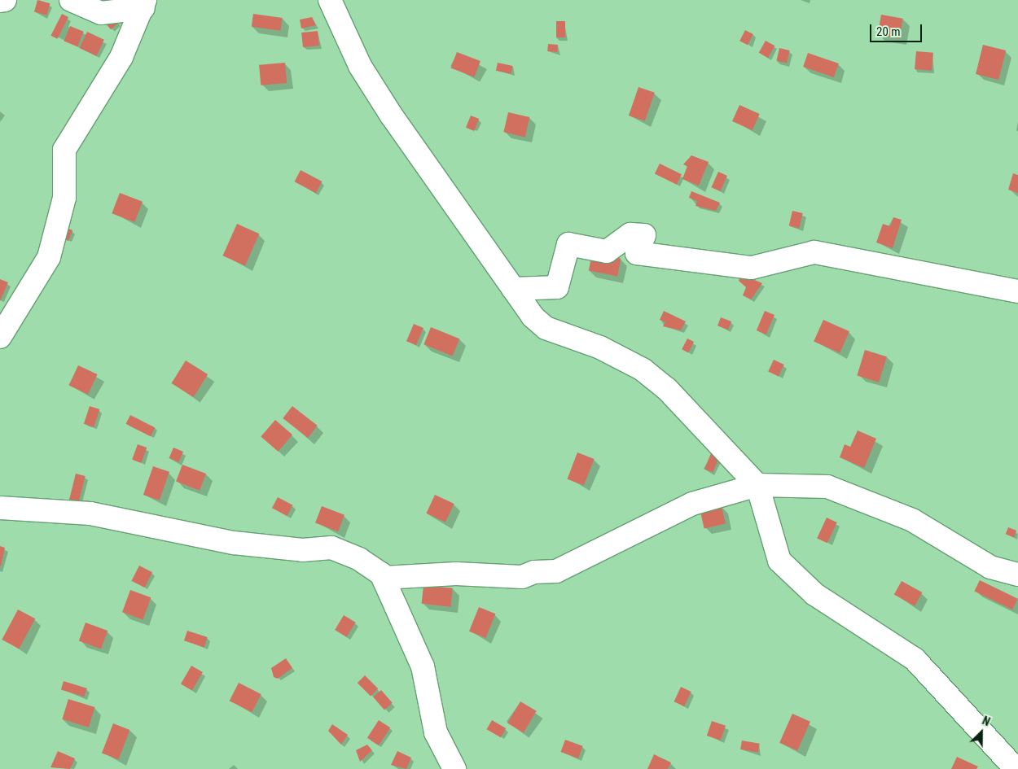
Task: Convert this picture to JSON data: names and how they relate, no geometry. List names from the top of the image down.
{
  "scale_bar": "20 m",
  "north": "top right"
}
